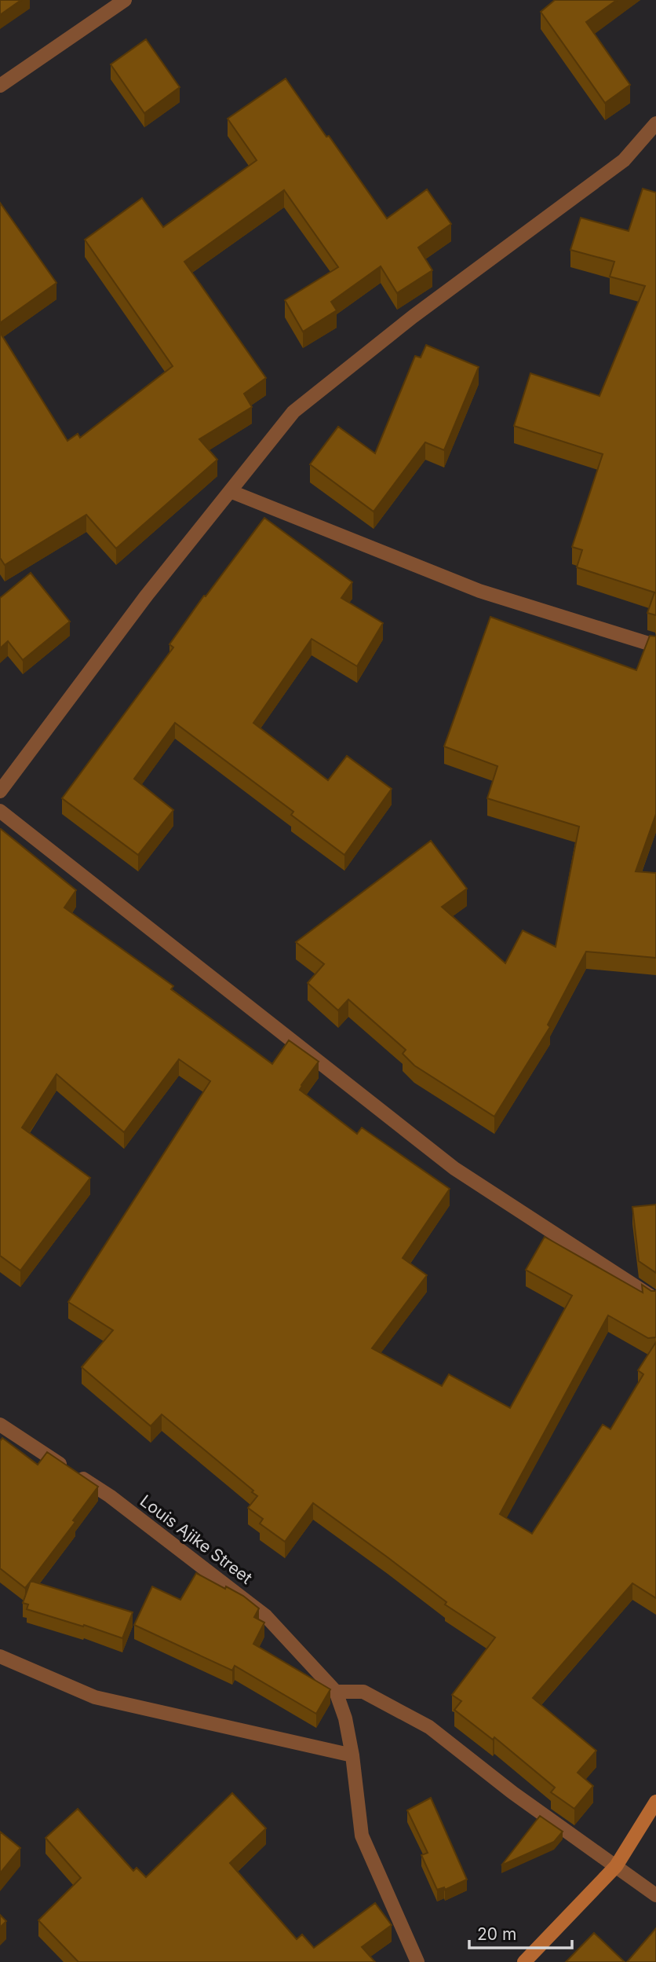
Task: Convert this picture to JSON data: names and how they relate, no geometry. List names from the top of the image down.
{
  "streets": {
    "street": ["Louis Ajike Street"]
  },
  "scale_bar": "20 m"
}
